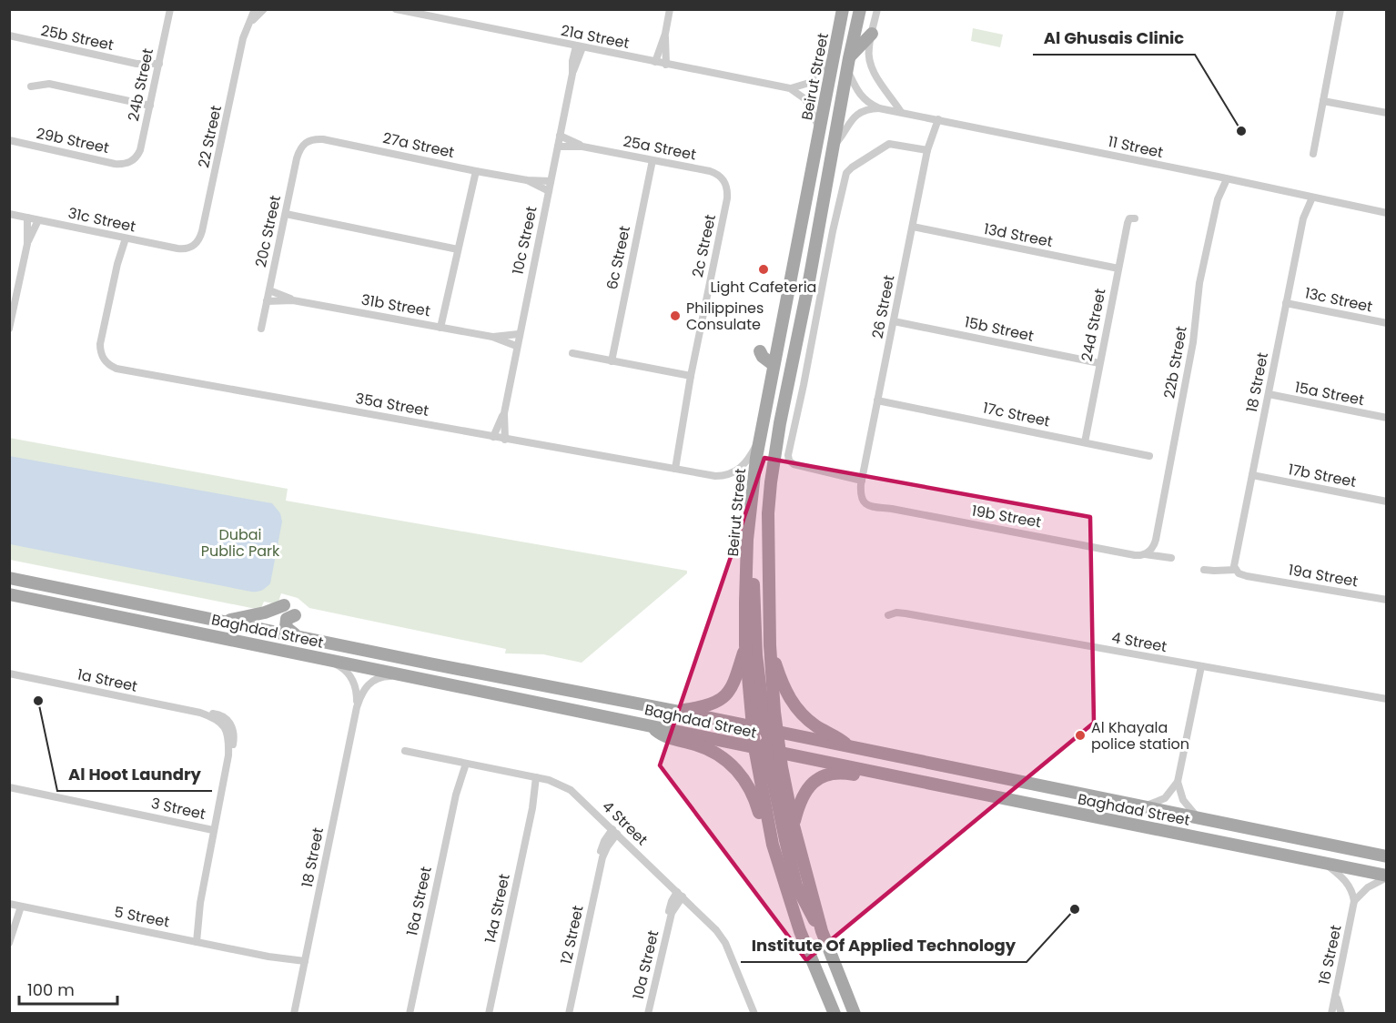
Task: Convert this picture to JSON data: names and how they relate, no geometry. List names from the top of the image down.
{
  "streets": {
    "main road": ["Beirut Street", "Baghdad Street"],
    "street": [
      "21a Street",
      "25b Street",
      "24b Street",
      "22 Street",
      "29b Street",
      "27a Street",
      "11 Street",
      "25a Street",
      "31c Street",
      "20c Street",
      "13d Street",
      "10c Street",
      "2c Street",
      "6c Street",
      "13c Street",
      "31b Street",
      "26 Street",
      "24d Street",
      "15b Street",
      "22b Street",
      "18 Street",
      "15a Street",
      "35a Street",
      "17c Street",
      "17b Street",
      "19b Street",
      "19a Street",
      "4 Street",
      "1a Street",
      "3 Street",
      "16a Street",
      "14a Street",
      "5 Street",
      "12 Street",
      "16 Street",
      "10a Street"
    ]
  },
  "crossings": [
    ["21a Street", "10c Street"],
    ["25b Street", "24b Street"],
    ["Beirut Street", "11 Street"],
    ["Beirut Street", "35a Street"],
    ["Beirut Street", "Baghdad Street"],
    ["24b Street", "29b Street"],
    ["22 Street", "31c Street"],
    ["27a Street", "20c Street"],
    ["27a Street", "10c Street"],
    ["11 Street", "26 Street"],
    ["11 Street", "22b Street"],
    ["11 Street", "18 Street"],
    ["25a Street", "10c Street"],
    ["25a Street", "2c Street"],
    ["25a Street", "6c Street"],
    ["31c Street", "35a Street"],
    ["20c Street", "31b Street"],
    ["13d Street", "26 Street"],
    ["13d Street", "24d Street"],
    ["10c Street", "31b Street"],
    ["10c Street", "35a Street"],
    ["2c Street", "35a Street"],
    ["13c Street", "18 Street"],
    ["26 Street", "15b Street"],
    ["26 Street", "17c Street"],
    ["26 Street", "19b Street"],
    ["24d Street", "15b Street"],
    ["24d Street", "17c Street"],
    ["22b Street", "19b Street"],
    ["18 Street", "15a Street"],
    ["18 Street", "17b Street"],
    ["18 Street", "Baghdad Street"],
    ["18 Street", "5 Street"],
    ["4 Street", "16a Street"],
    ["4 Street", "14a Street"],
    ["4 Street", "12 Street"],
    ["4 Street", "10a Street"],
    ["1a Street", "3 Street"],
    ["1a Street", "5 Street"]
  ],
  "parks": ["Dubai Public Park"],
  "places": [
    "Al Ghusais Clinic",
    "Light Cafeteria",
    "Philippines Consulate",
    "Al Hoot Laundry",
    "Al Khayala police station",
    "Institute Of Applied Technology"
  ],
  "scale_bar": "100 m"
}
